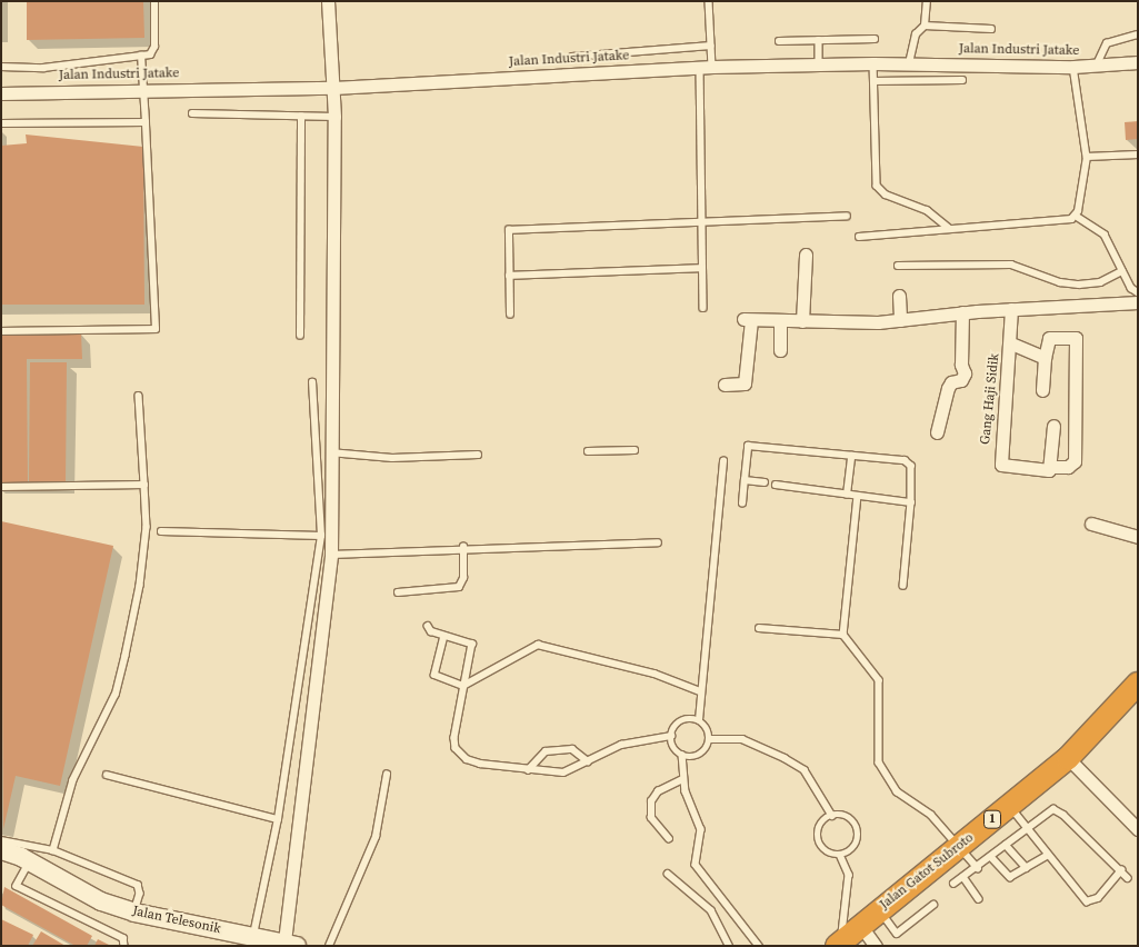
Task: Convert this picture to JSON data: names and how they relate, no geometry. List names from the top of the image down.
{
  "streets": {
    "highway": ["1", "Jalan Gatot Subroto"],
    "street": ["Jalan Industri Jatake", "Gang Haji Sidik", "Jalan Telesonik"]
  }
}
